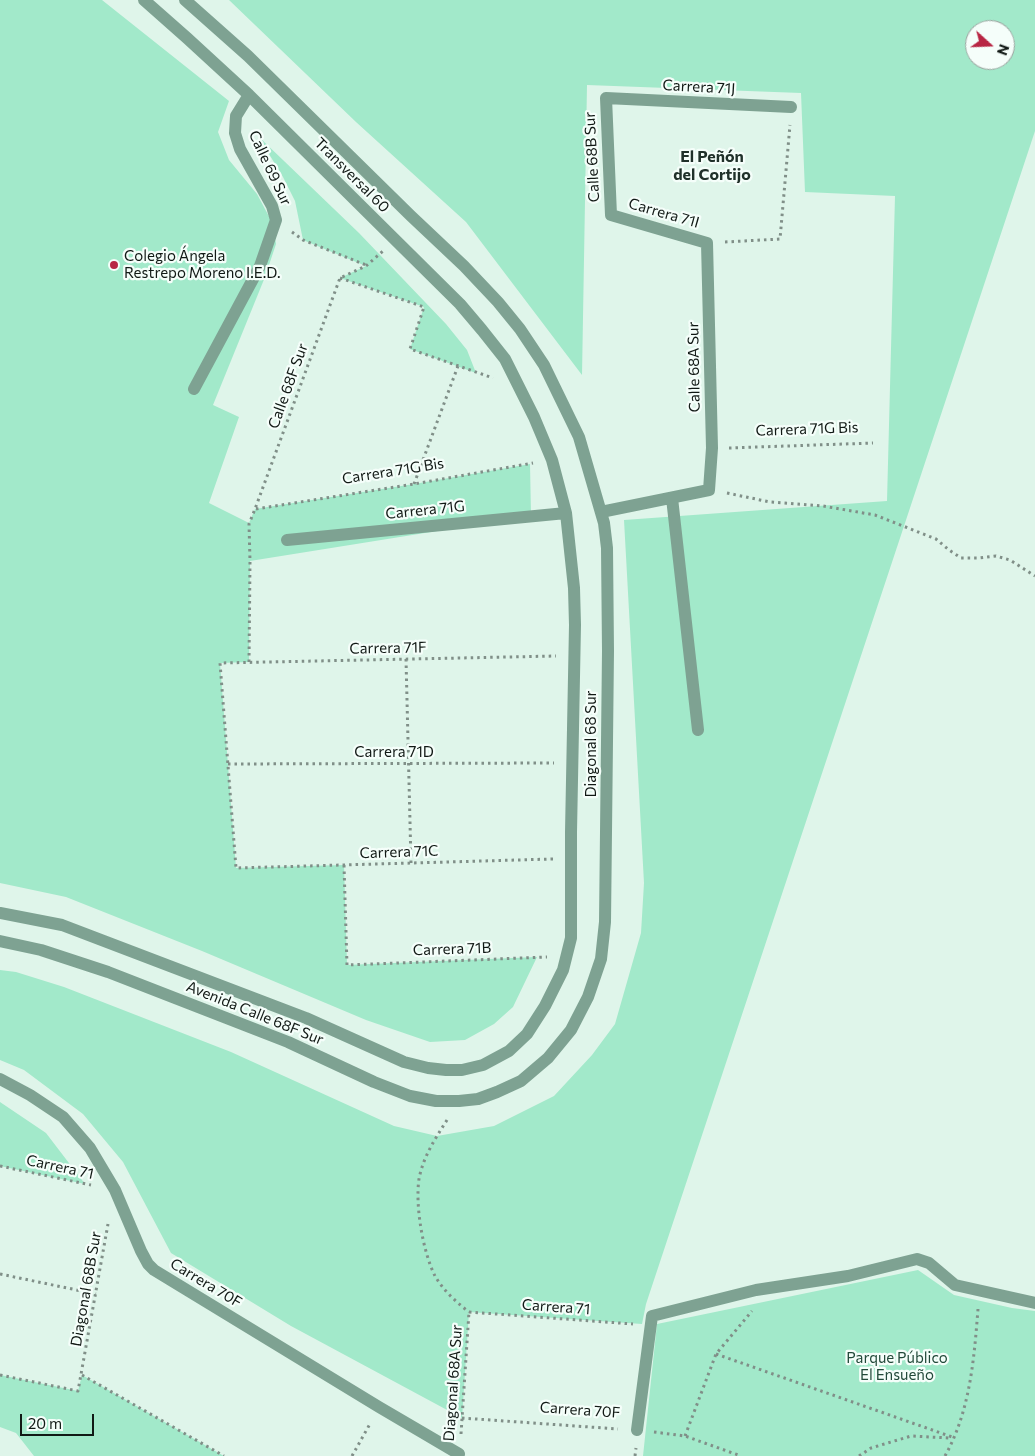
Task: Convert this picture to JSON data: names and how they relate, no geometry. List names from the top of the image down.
{
  "streets": {
    "street": [
      "Carrera 71J",
      "Calle 68B Sur",
      "Calle 69 Sur",
      "Transversal 60",
      "Carrera 71I",
      "Calle 68A Sur",
      "Carrera 71G",
      "Diagonal 68 Sur",
      "Avenida Calle 68F Sur",
      "Carrera 70F"
    ],
    "path": [
      "Calle 68F Sur",
      "Carrera 71G Bis",
      "Carrera 71F",
      "Carrera 71D",
      "Carrera 71C",
      "Carrera 71B",
      "Carrera 71",
      "Diagonal 68B Sur",
      "Diagonal 68A Sur"
    ]
  },
  "crossings": [
    ["Carrera 71J", "Calle 68B Sur"],
    ["Calle 68B Sur", "Carrera 71I"],
    ["Calle 69 Sur", "Transversal 60"],
    ["Transversal 60", "Diagonal 68 Sur"],
    ["Carrera 71I", "Calle 68A Sur"],
    ["Calle 68A Sur", "Carrera 71G Bis"],
    ["Calle 68F Sur", "Carrera 71G Bis"],
    ["Calle 68F Sur", "Carrera 71F"],
    ["Carrera 71G", "Diagonal 68 Sur"],
    ["Carrera 71F", "Carrera 71D"],
    ["Carrera 71F", "Carrera 71C"],
    ["Diagonal 68 Sur", "Avenida Calle 68F Sur"],
    ["Carrera 71D", "Carrera 71C"],
    ["Carrera 71C", "Carrera 71B"],
    ["Carrera 71", "Carrera 70F"],
    ["Carrera 71", "Diagonal 68B Sur"],
    ["Carrera 71", "Diagonal 68A Sur"],
    ["Carrera 70F", "Diagonal 68B Sur"],
    ["Carrera 70F", "Diagonal 68A Sur"]
  ],
  "districts": ["El Peñón del Cortijo"],
  "parks": ["Parque Público El Ensueño"],
  "places": ["Colegio Ángela Restrepo Moreno I.E.D."],
  "scale_bar": "20 m",
  "north": "right"
}
